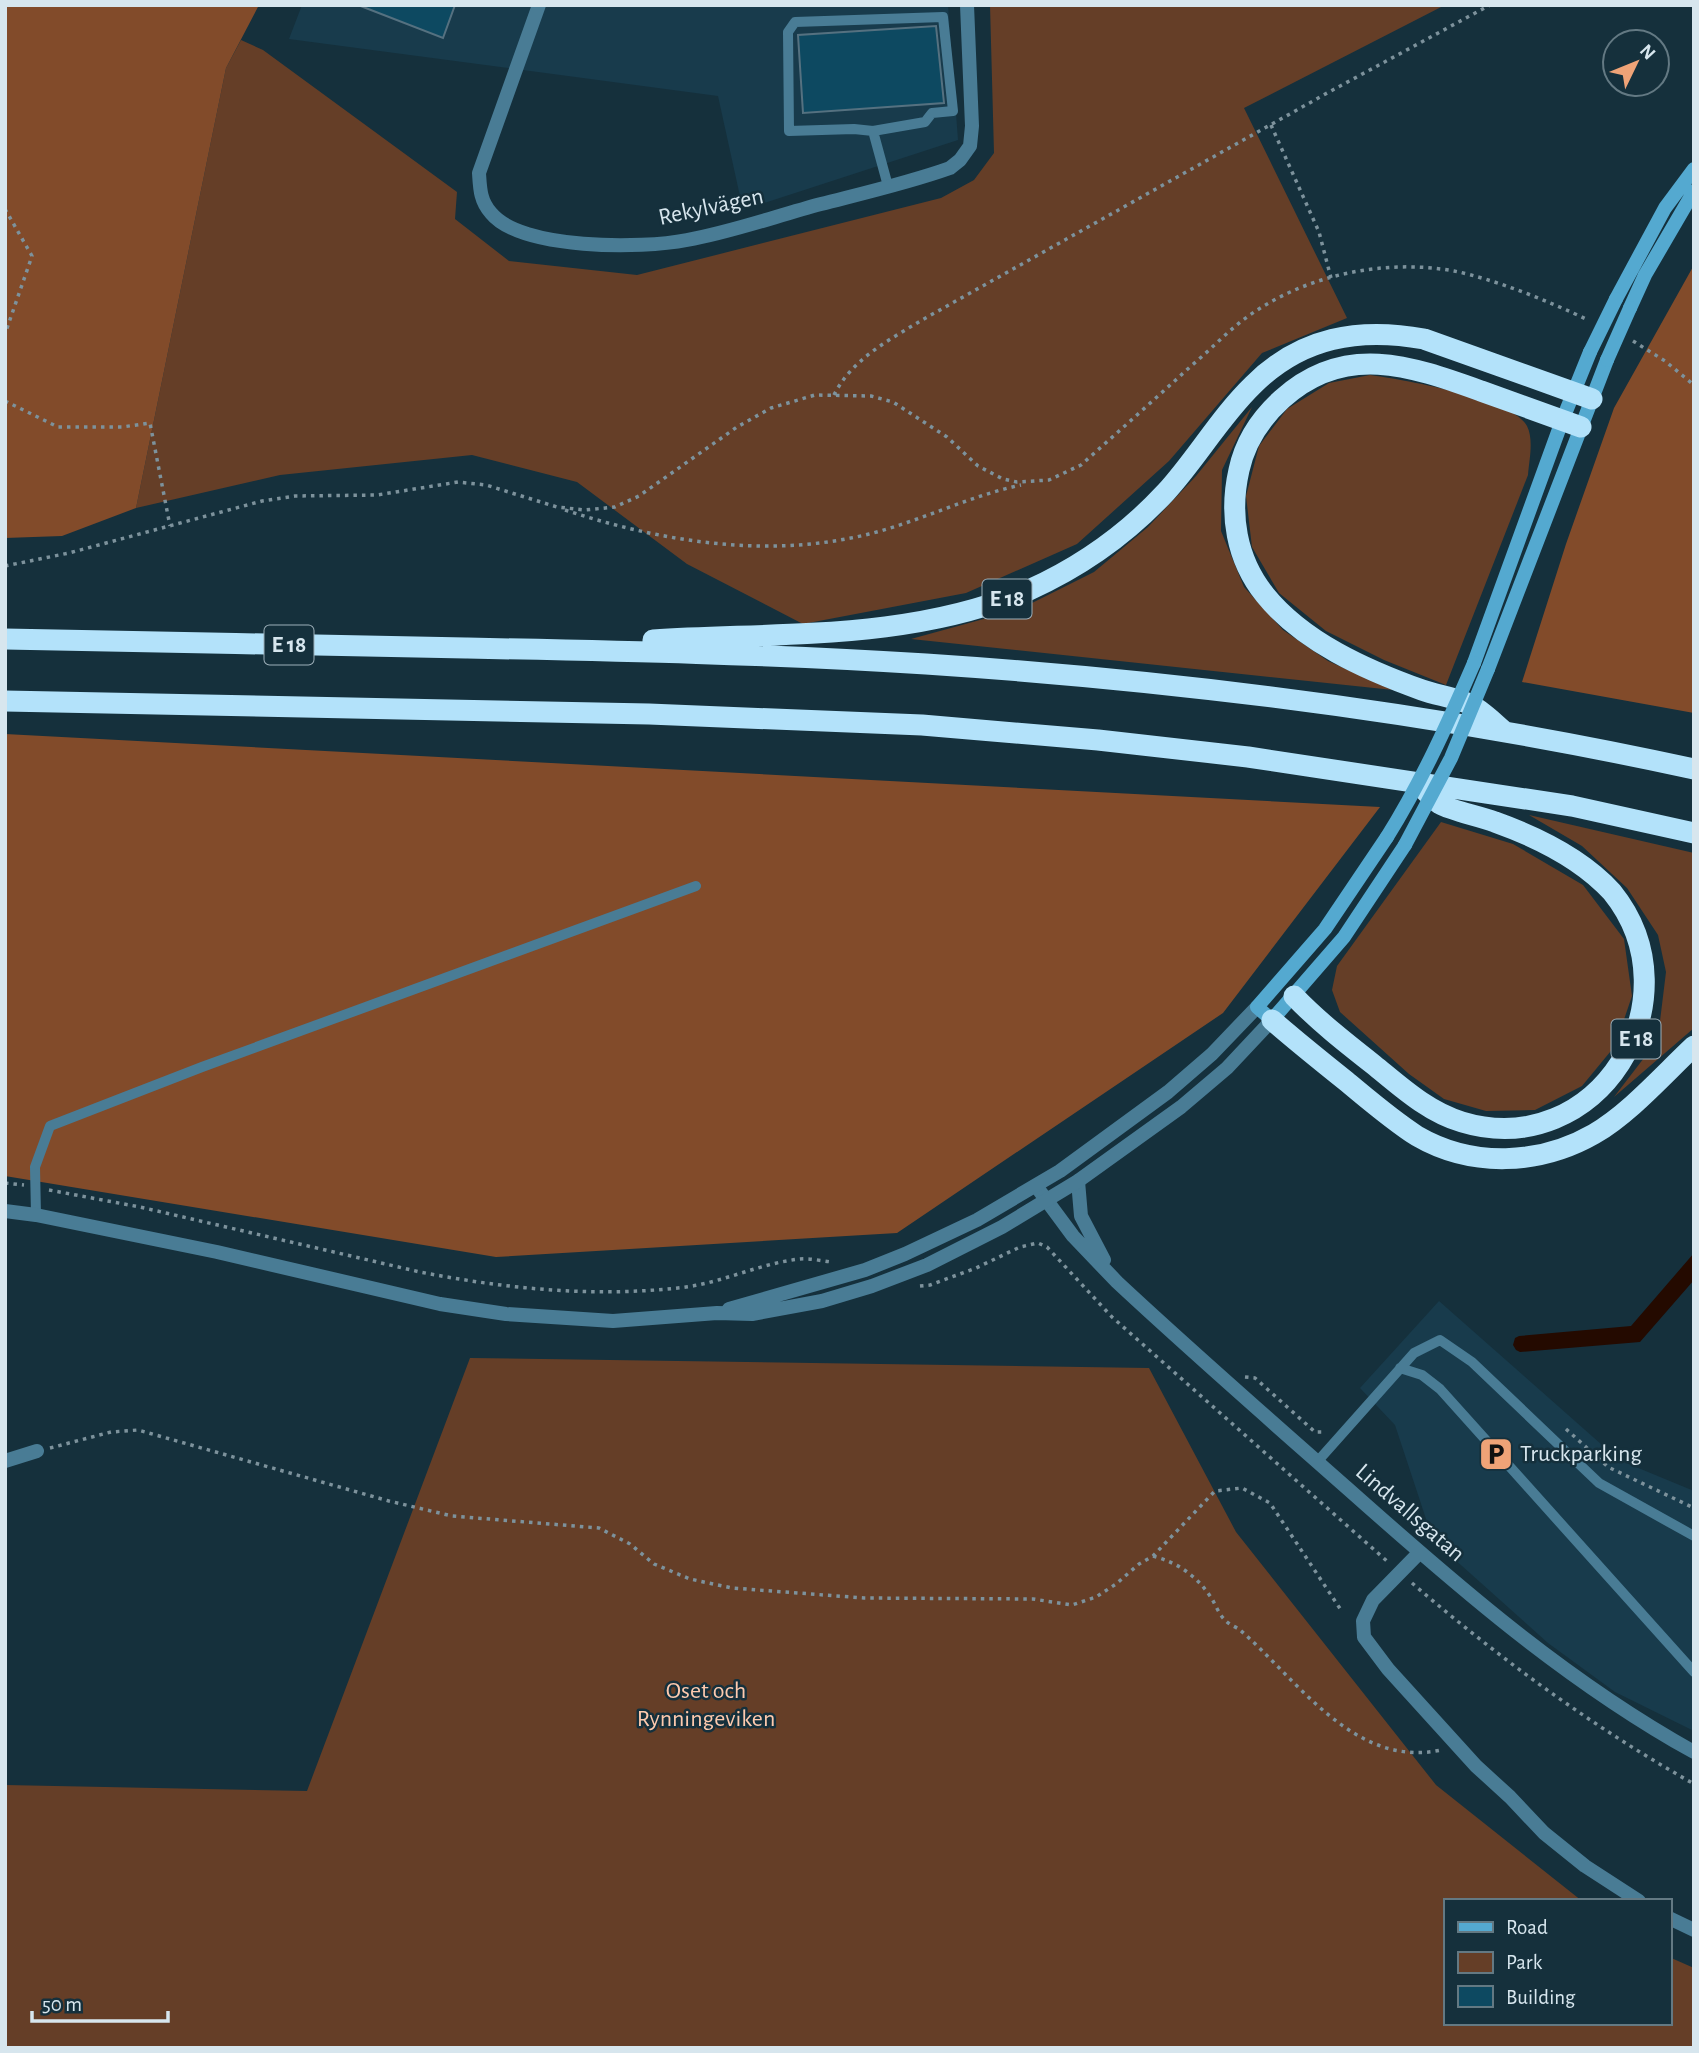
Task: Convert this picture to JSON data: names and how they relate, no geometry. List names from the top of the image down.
{
  "streets": {
    "highway": ["E 18"],
    "street": ["Rekylvägen", "Lindvallsgatan"]
  },
  "parks": ["Oset och Rynningeviken"],
  "places": {
    "parking": ["Truckparking"]
  },
  "legend": ["Road", "Park", "Building"],
  "scale_bar": "50 m",
  "north": "top right"
}
